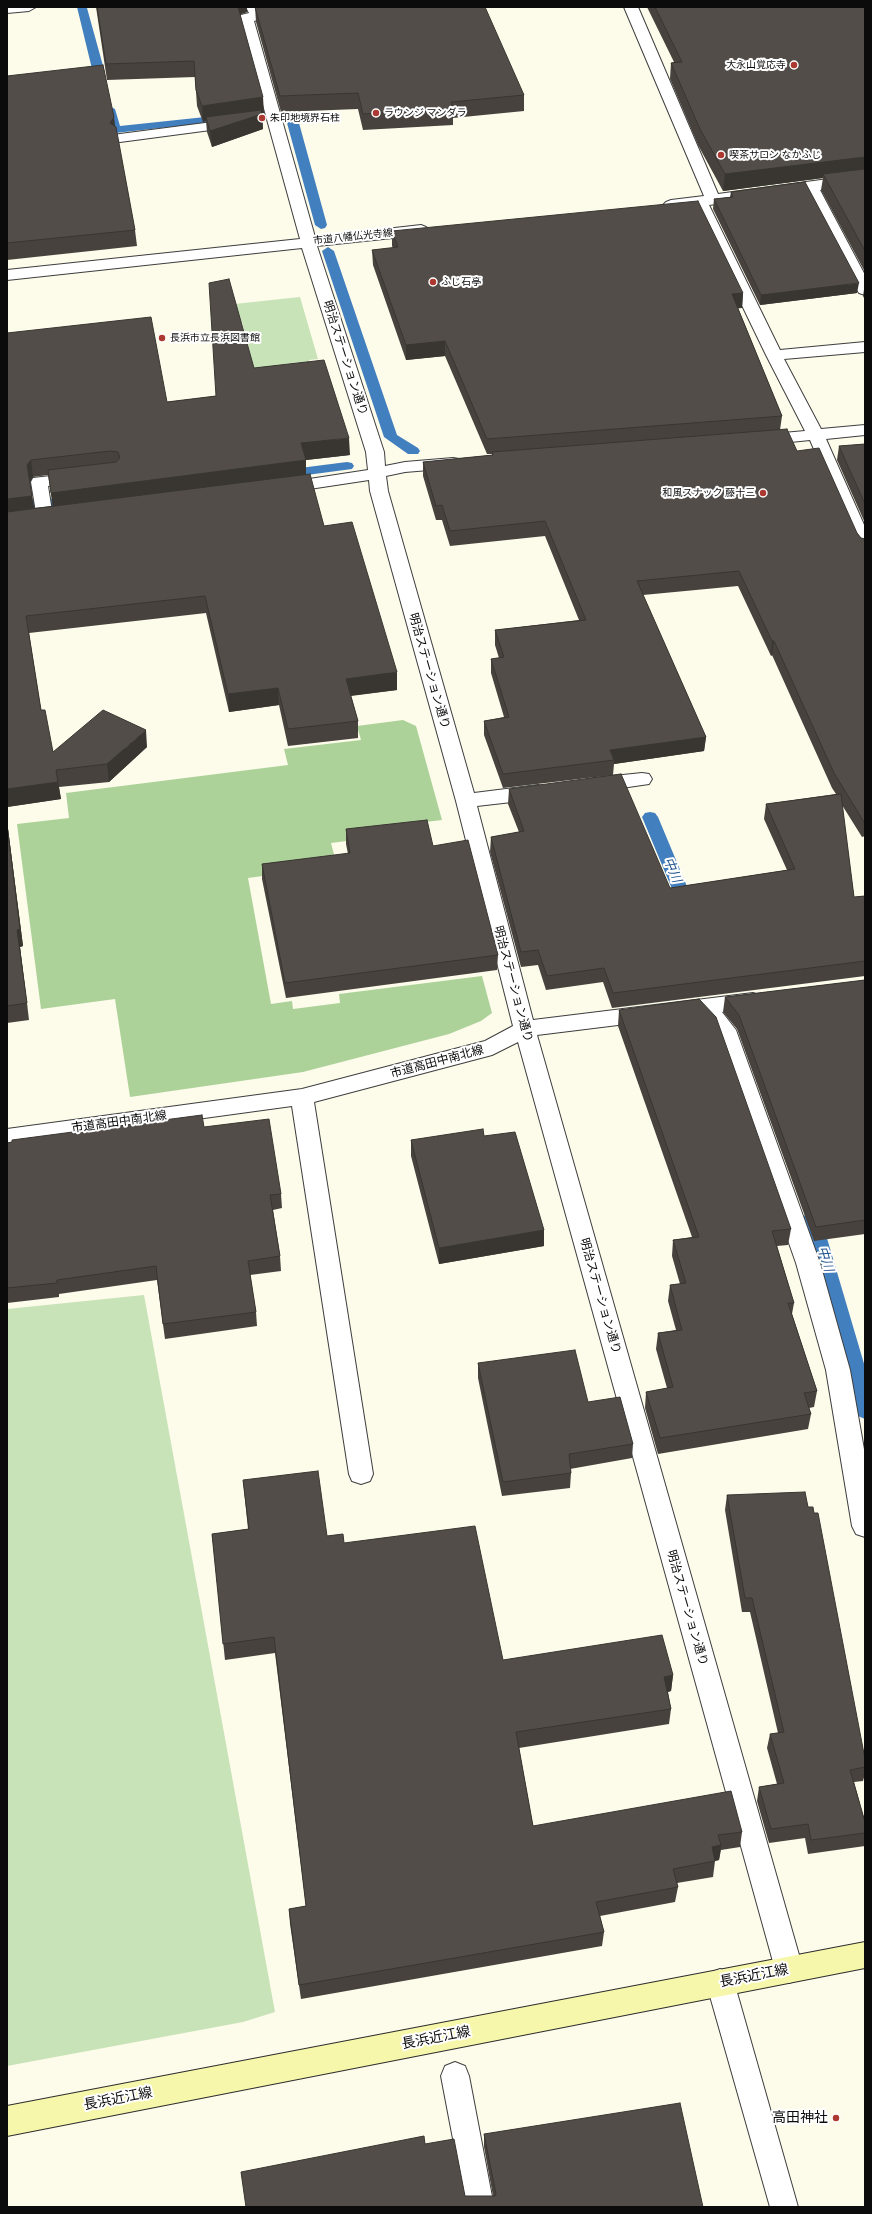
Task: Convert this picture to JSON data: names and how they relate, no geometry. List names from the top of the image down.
{
  "streets": {
    "main road": ["長浜近江線"],
    "street": ["市道八幡仏光寺線", "明治ステーション通り", "市道高田中南北線"]
  },
  "crossings": [
    ["市道八幡仏光寺線", "明治ステーション通り"],
    ["明治ステーション通り", "市道高田中南北線"],
    ["明治ステーション通り", "長浜近江線"]
  ],
  "water": ["中川"],
  "places": [
    "大永山覚応寺",
    "ラウンジ マンダラ",
    "朱印地境界石柱",
    "喫茶サロン なかふじ",
    "ふじ石亭",
    "長浜市立長浜図書館",
    "和風スナック 藤十三",
    "高田神社"
  ]
}
